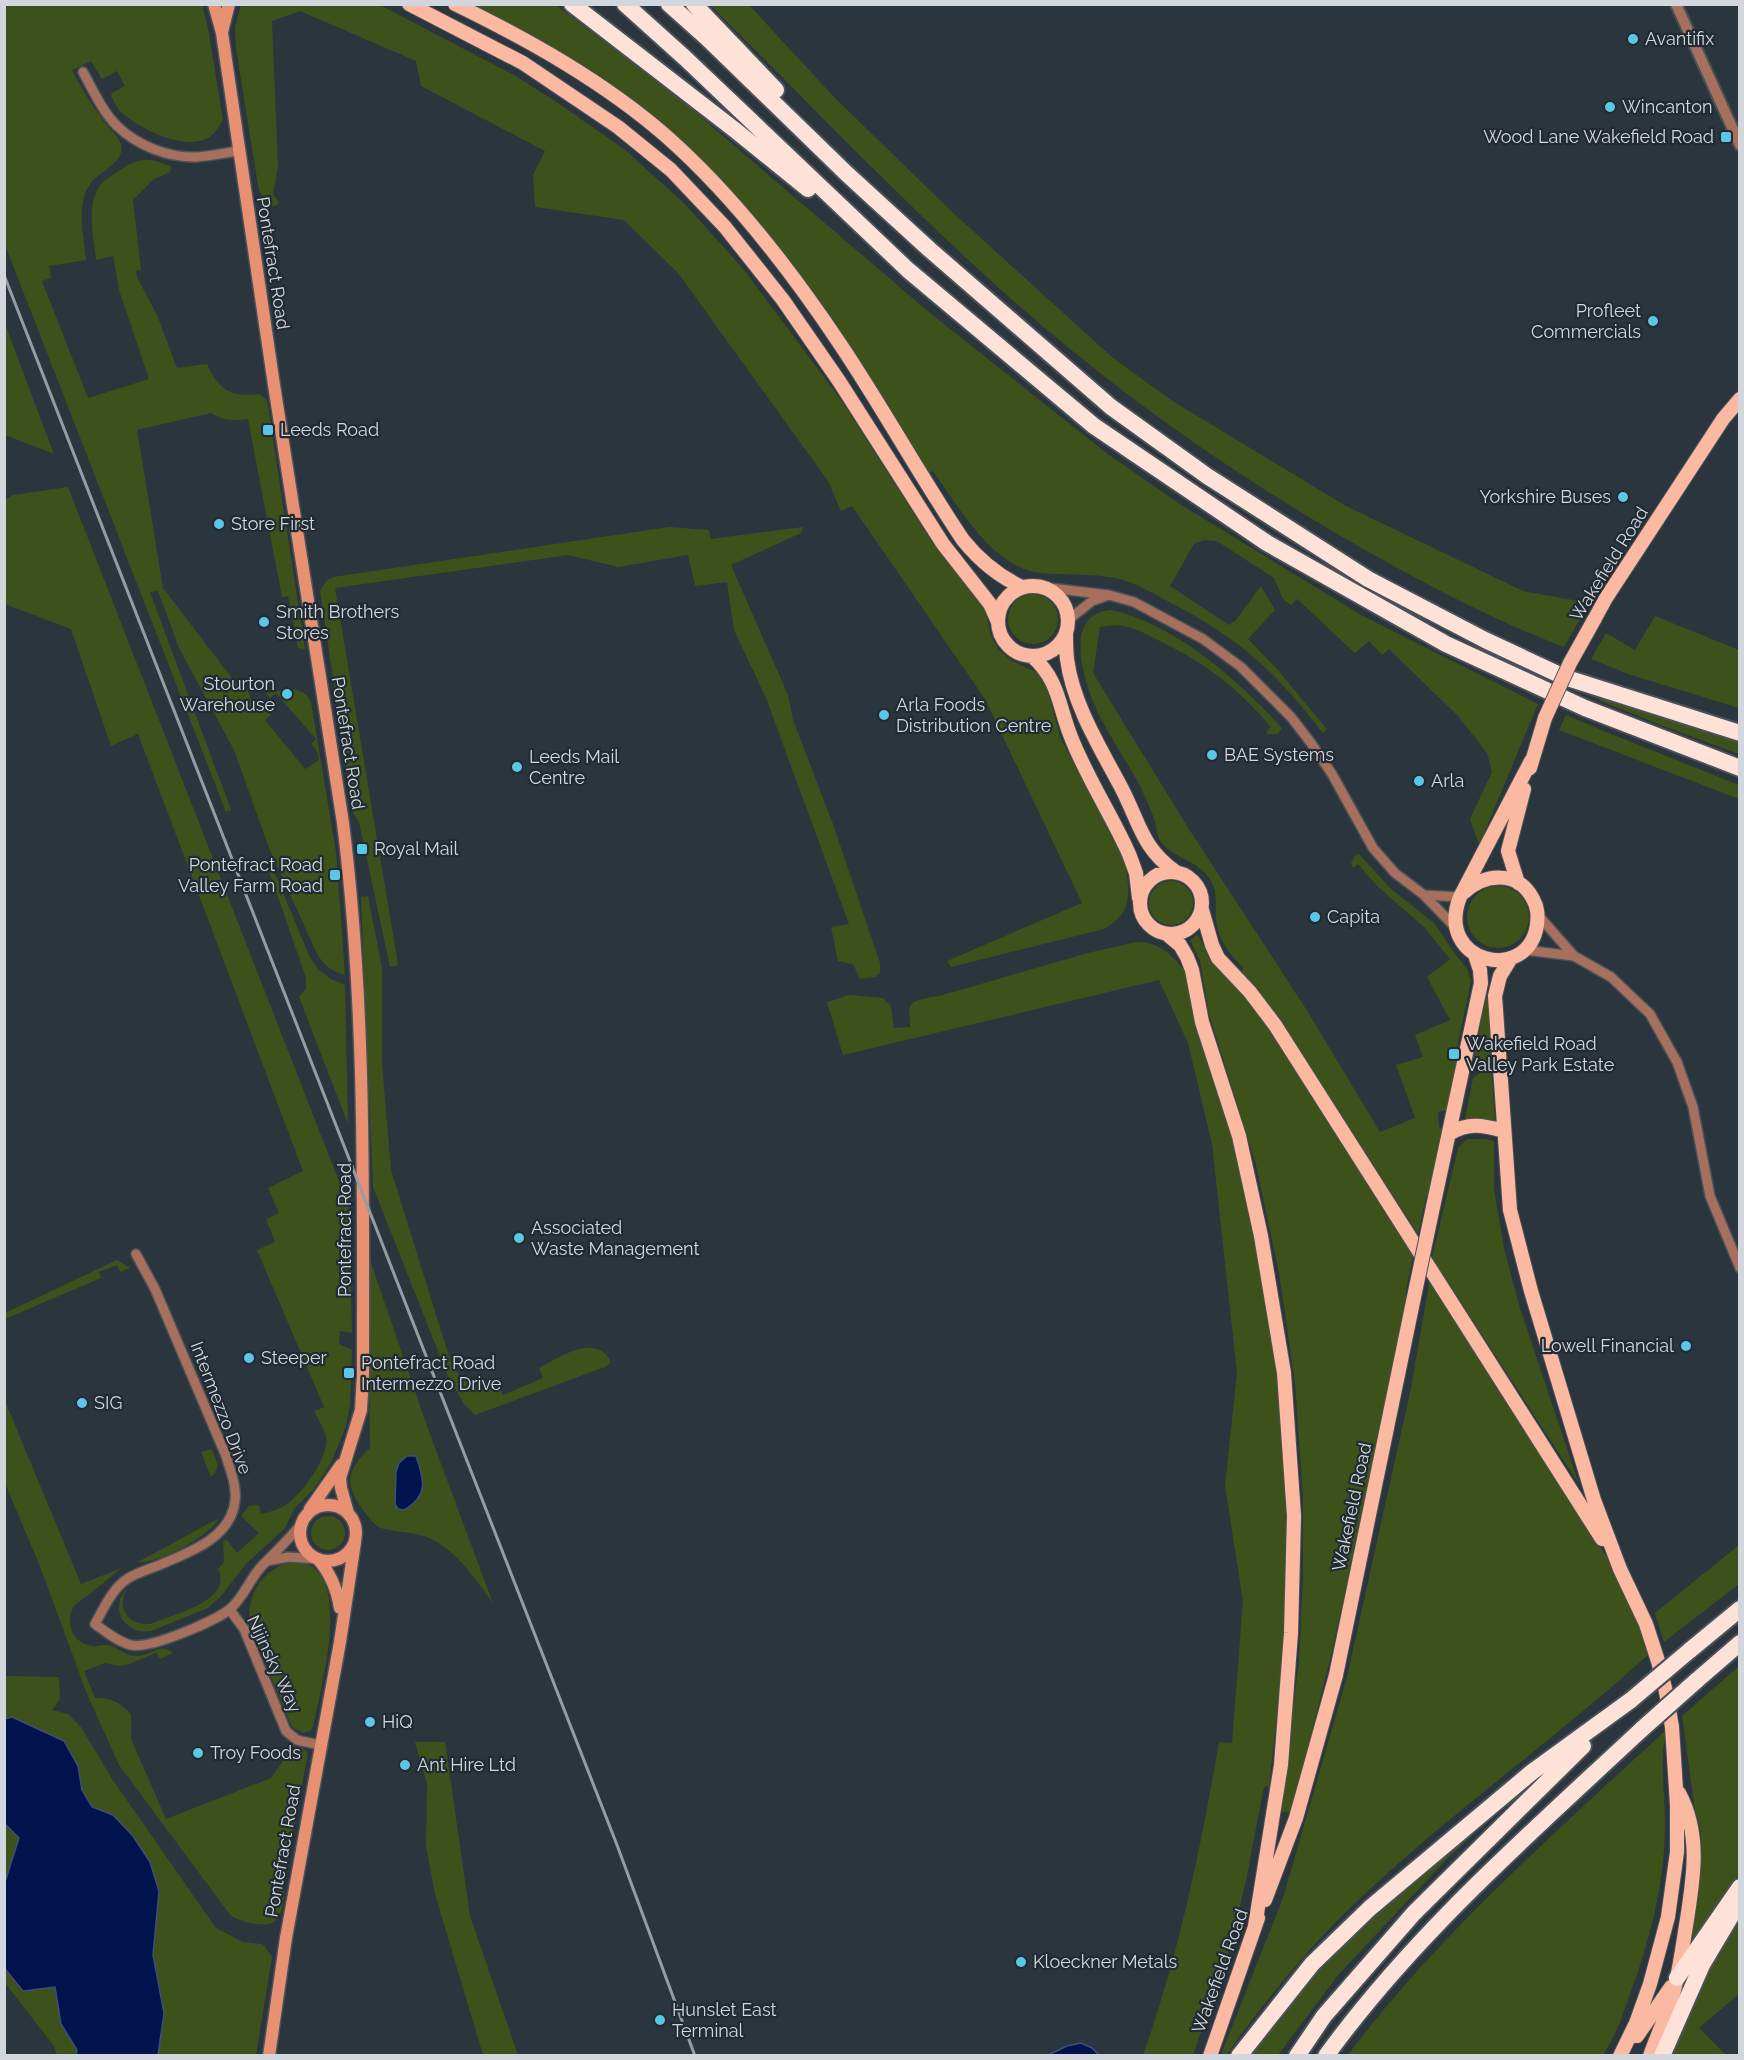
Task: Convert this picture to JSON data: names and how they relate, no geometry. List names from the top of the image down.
{
  "streets": {
    "main road": ["Pontefract Road", "Wakefield Road"],
    "street": ["Intermezzo Drive", "Nijinsky Way"]
  },
  "crossings": [
    ["Pontefract Road", "Intermezzo Drive"],
    ["Pontefract Road", "Nijinsky Way"],
    ["Intermezzo Drive", "Nijinsky Way"]
  ],
  "places": {
    "other": [
      "Avantifix",
      "Wincanton",
      "Profleet Commercials",
      "Yorkshire Buses",
      "Store First",
      "Smith Brothers Stores",
      "Stourton Warehouse",
      "Arla Foods Distribution Centre",
      "BAE Systems",
      "Leeds Mail Centre",
      "Arla",
      "Capita",
      "Associated Waste Management",
      "Lowell Financial",
      "Steeper",
      "SIG",
      "HiQ",
      "Troy Foods",
      "Ant Hire Ltd",
      "Kloeckner Metals",
      "Hunslet East Terminal"
    ],
    "transit": [
      "Wood Lane Wakefield Road",
      "Leeds Road",
      "Royal Mail",
      "Pontefract Road Valley Farm Road",
      "Wakefield Road Valley Park Estate",
      "Pontefract Road Intermezzo Drive"
    ]
  }
}
